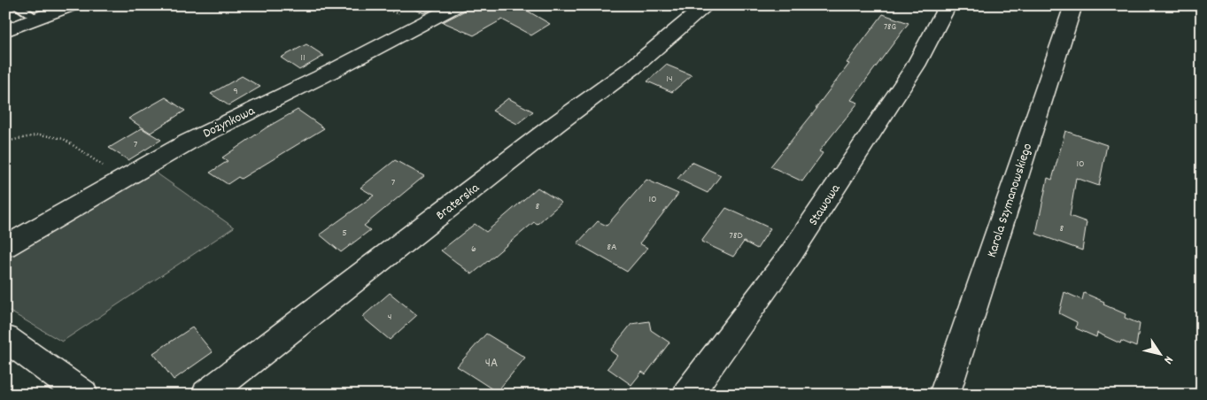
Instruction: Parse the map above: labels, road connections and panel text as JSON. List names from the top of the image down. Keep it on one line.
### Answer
{"streets":{"street":["Dożynkowa","Karola Szymanowskiego","Braterska","Stawowa"]},"house_numbers":["78G","11","14","9","7","10","7","10","8","8","5","78D","8A","6","4","4A"],"north":"bottom right"}
